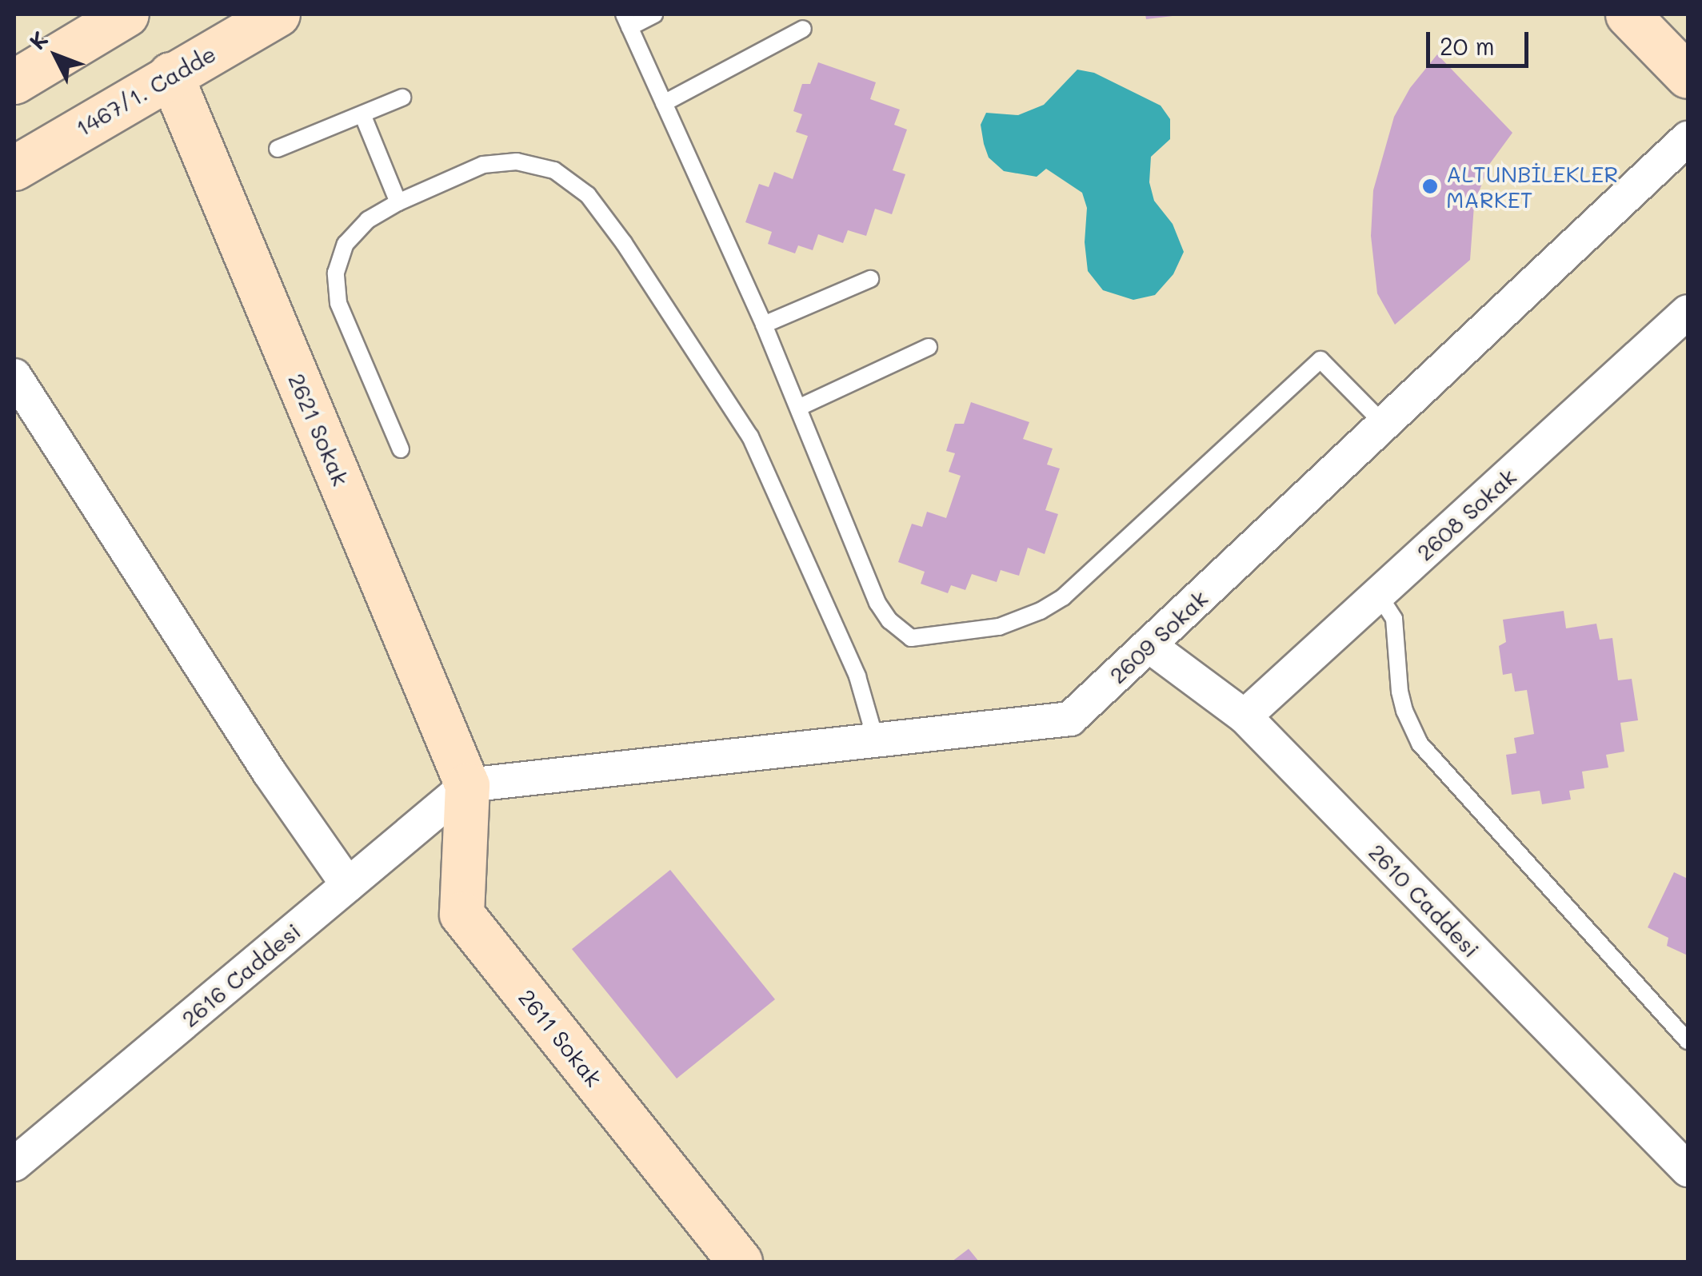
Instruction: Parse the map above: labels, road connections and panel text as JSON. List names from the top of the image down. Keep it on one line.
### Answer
{"streets":{"street":["1467/1. Cadde","2621 Sokak","2608 Sokak","2609 Sokak","2610 Caddesi","2616 Caddesi","2611 Sokak"]},"crossings":[["1467/1. Cadde","2621 Sokak"],["2621 Sokak","2609 Sokak"],["2621 Sokak","2616 Caddesi"],["2621 Sokak","2611 Sokak"],["2608 Sokak","2610 Caddesi"],["2609 Sokak","2610 Caddesi"],["2609 Sokak","2616 Caddesi"],["2609 Sokak","2611 Sokak"],["2616 Caddesi","2611 Sokak"]],"places":["ALTUNBİLEKLER MARKET"],"scale_bar":"20 m","north":"top left"}
